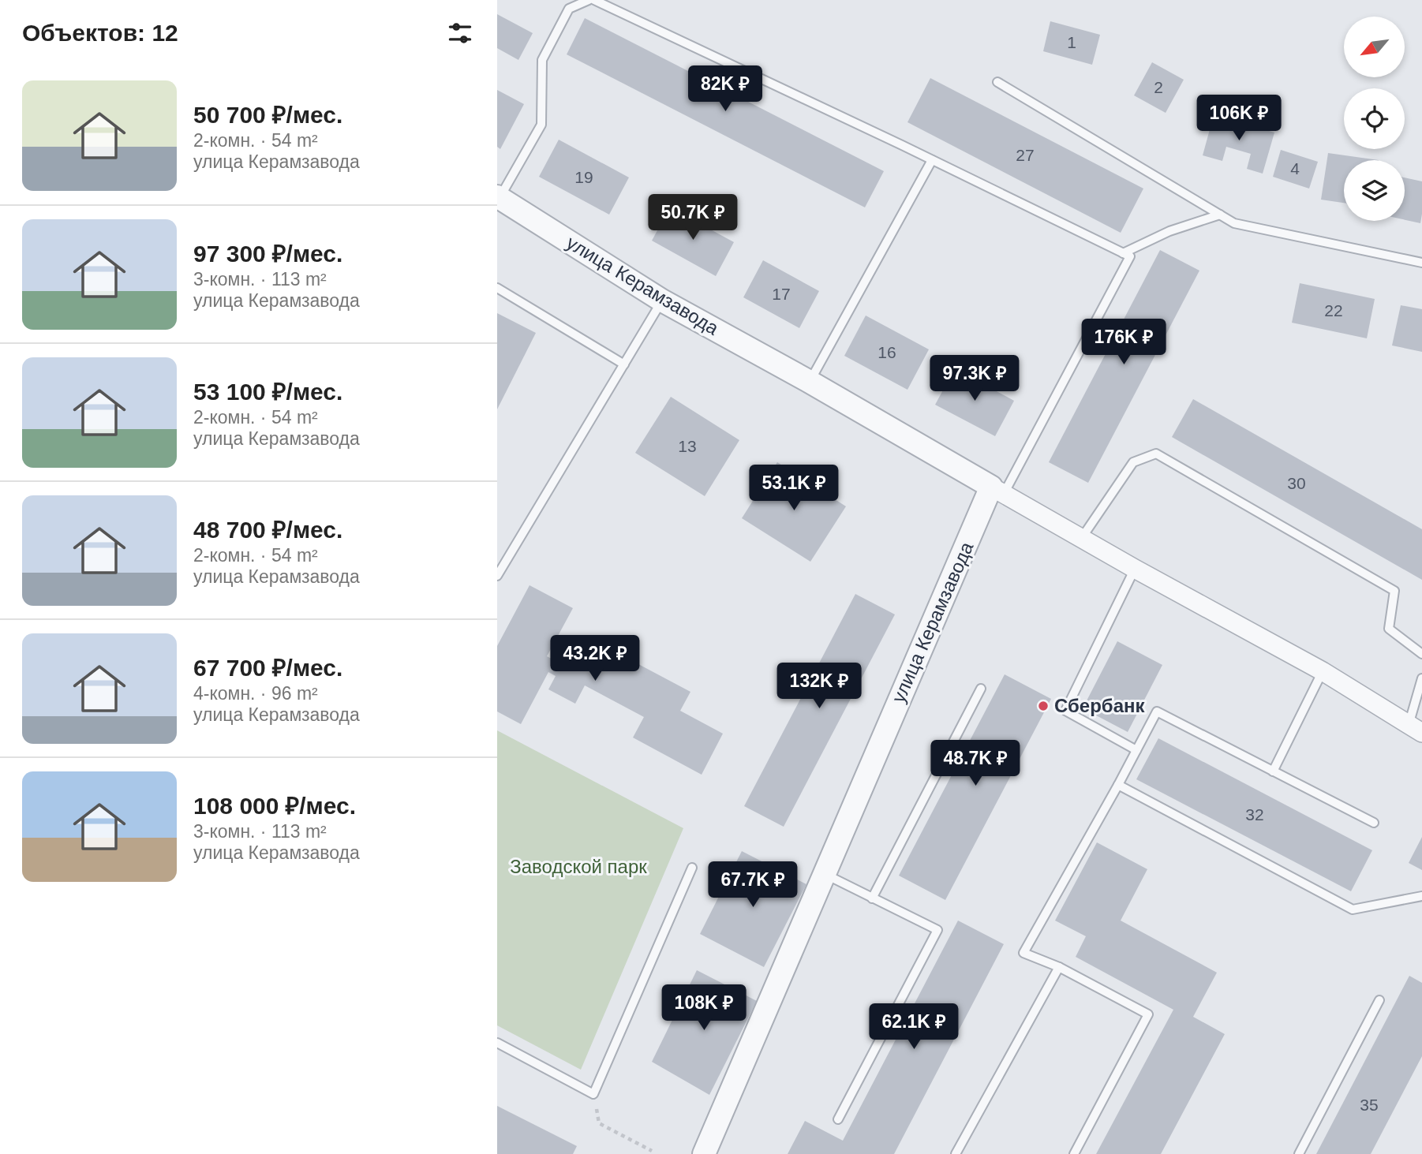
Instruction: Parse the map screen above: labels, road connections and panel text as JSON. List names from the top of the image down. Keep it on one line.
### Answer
{"streets":{"street":["улица Керамзавода"]},"parks":["Заводской парк"],"places":["Сбербанк"],"house_numbers":["1","2","27","4","19","17","22","16","13","30","32","35"],"north":"bottom left","page":{"heading":"Объектов: 12","price":["82K ₽","106K ₽","50.7K ₽","176K ₽","97.3K ₽","53.1K ₽","43.2K ₽","132K ₽","48.7K ₽","67.7K ₽","108K ₽","62.1K ₽"],"list":[{"name":"50 700 ₽/мес.","note":"2-комн. · 54 m² · улица Керамзавода"},{"name":"97 300 ₽/мес.","note":"3-комн. · 113 m² · улица Керамзавода"},{"name":"53 100 ₽/мес.","note":"2-комн. · 54 m² · улица Керамзавода"},{"name":"48 700 ₽/мес.","note":"2-комн. · 54 m² · улица Керамзавода"},{"name":"67 700 ₽/мес.","note":"4-комн. · 96 m² · улица Керамзавода"},{"name":"108 000 ₽/мес.","note":"3-комн. · 113 m² · улица Керамзавода"}]}}
